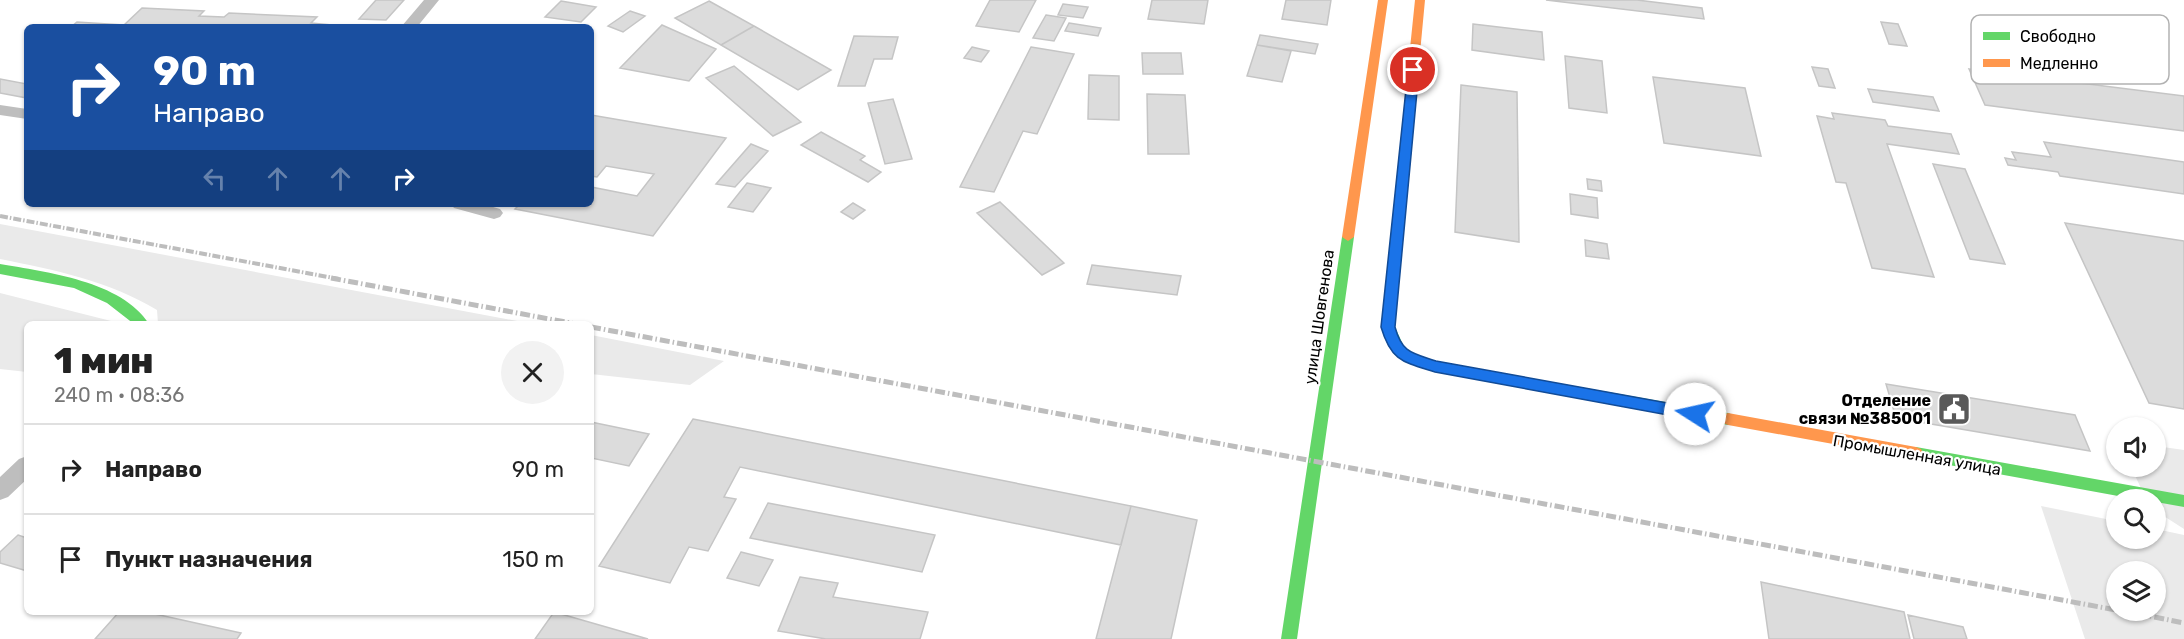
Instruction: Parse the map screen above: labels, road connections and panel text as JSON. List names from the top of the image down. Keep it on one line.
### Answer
{"streets":{"street":["улица Шовгенова","Промышленная улица"]},"places":{"public building":["Отделение связи №385001"]},"legend":["Свободно","Медленно"],"page":{"turn":["90 m","Направо"],"heading":["1 мин","240 m · 08:36"],"list":[{"name":"Направо","value":"90 m"},{"name":"Пункт назначения","value":"150 m"}]}}
